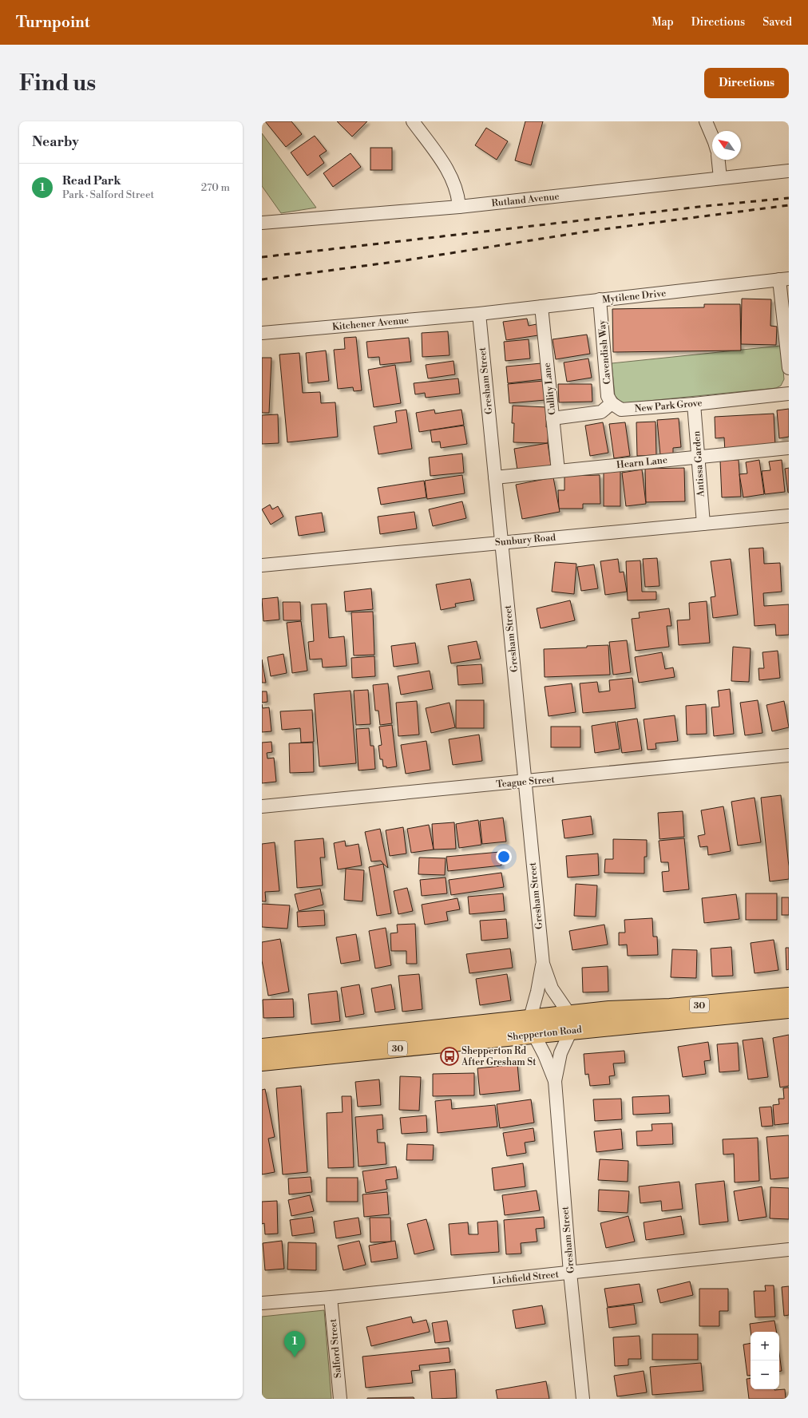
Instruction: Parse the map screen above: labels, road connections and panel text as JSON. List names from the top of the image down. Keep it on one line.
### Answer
{"streets":{"highway":["30","Shepperton Road"],"street":["Rutland Avenue","Mytilene Drive","Kitchener Avenue","Cavendish Way","Gresham Street","Cullity Lane","New Park Grove","Hearn Lane","Antissa Garden","Sunbury Road","Teague Street","Lichfield Street","Salford Street"]},"crossings":[["Mytilene Drive","Kitchener Avenue"],["Mytilene Drive","Cavendish Way"],["Mytilene Drive","Gresham Street"],["Mytilene Drive","Cullity Lane"],["Kitchener Avenue","Gresham Street"],["Cavendish Way","New Park Grove"],["Gresham Street","Hearn Lane"],["Gresham Street","Sunbury Road"],["Gresham Street","Teague Street"],["Gresham Street","Shepperton Road"],["Gresham Street","Lichfield Street"],["Cullity Lane","Hearn Lane"],["New Park Grove","Antissa Garden"],["Hearn Lane","Antissa Garden"],["Antissa Garden","Sunbury Road"],["Lichfield Street","Salford Street"]],"places":{"bus stop":["Shepperton Rd After Gresham St"]},"north":"top left","page":{"header":"Turnpoint","nav":["Map","Directions","Saved"],"buttons":"Directions","title":"Find us","heading":"Nearby","list":[{"mark":"1","name":"Read Park","note":"Park · Salford Street","value":"270 m"}],"pins":"1","map_buttons":["+","−"]}}
